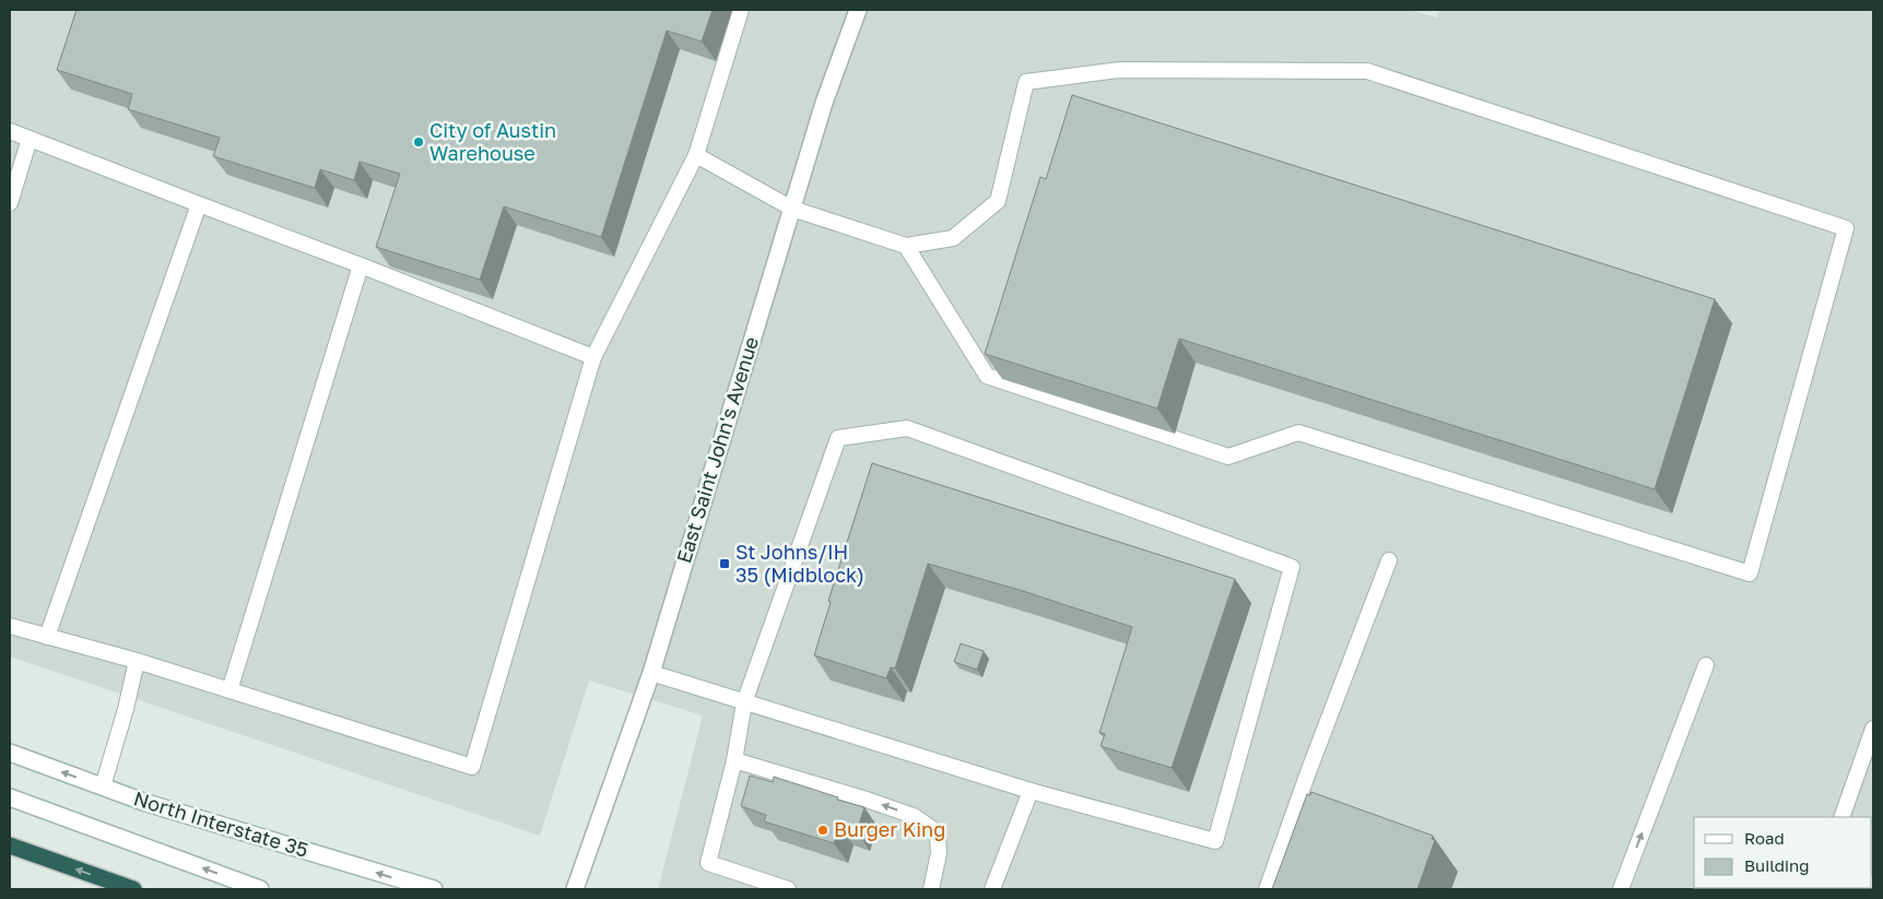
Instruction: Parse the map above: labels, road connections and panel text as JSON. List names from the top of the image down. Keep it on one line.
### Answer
{"streets":{"street":["East Saint John's Avenue","North Interstate 35"]},"places":{"other":["City of Austin Warehouse","Burger King"],"transit":["St Johns/IH 35 (Midblock)"]},"legend":["Road","Building"]}
